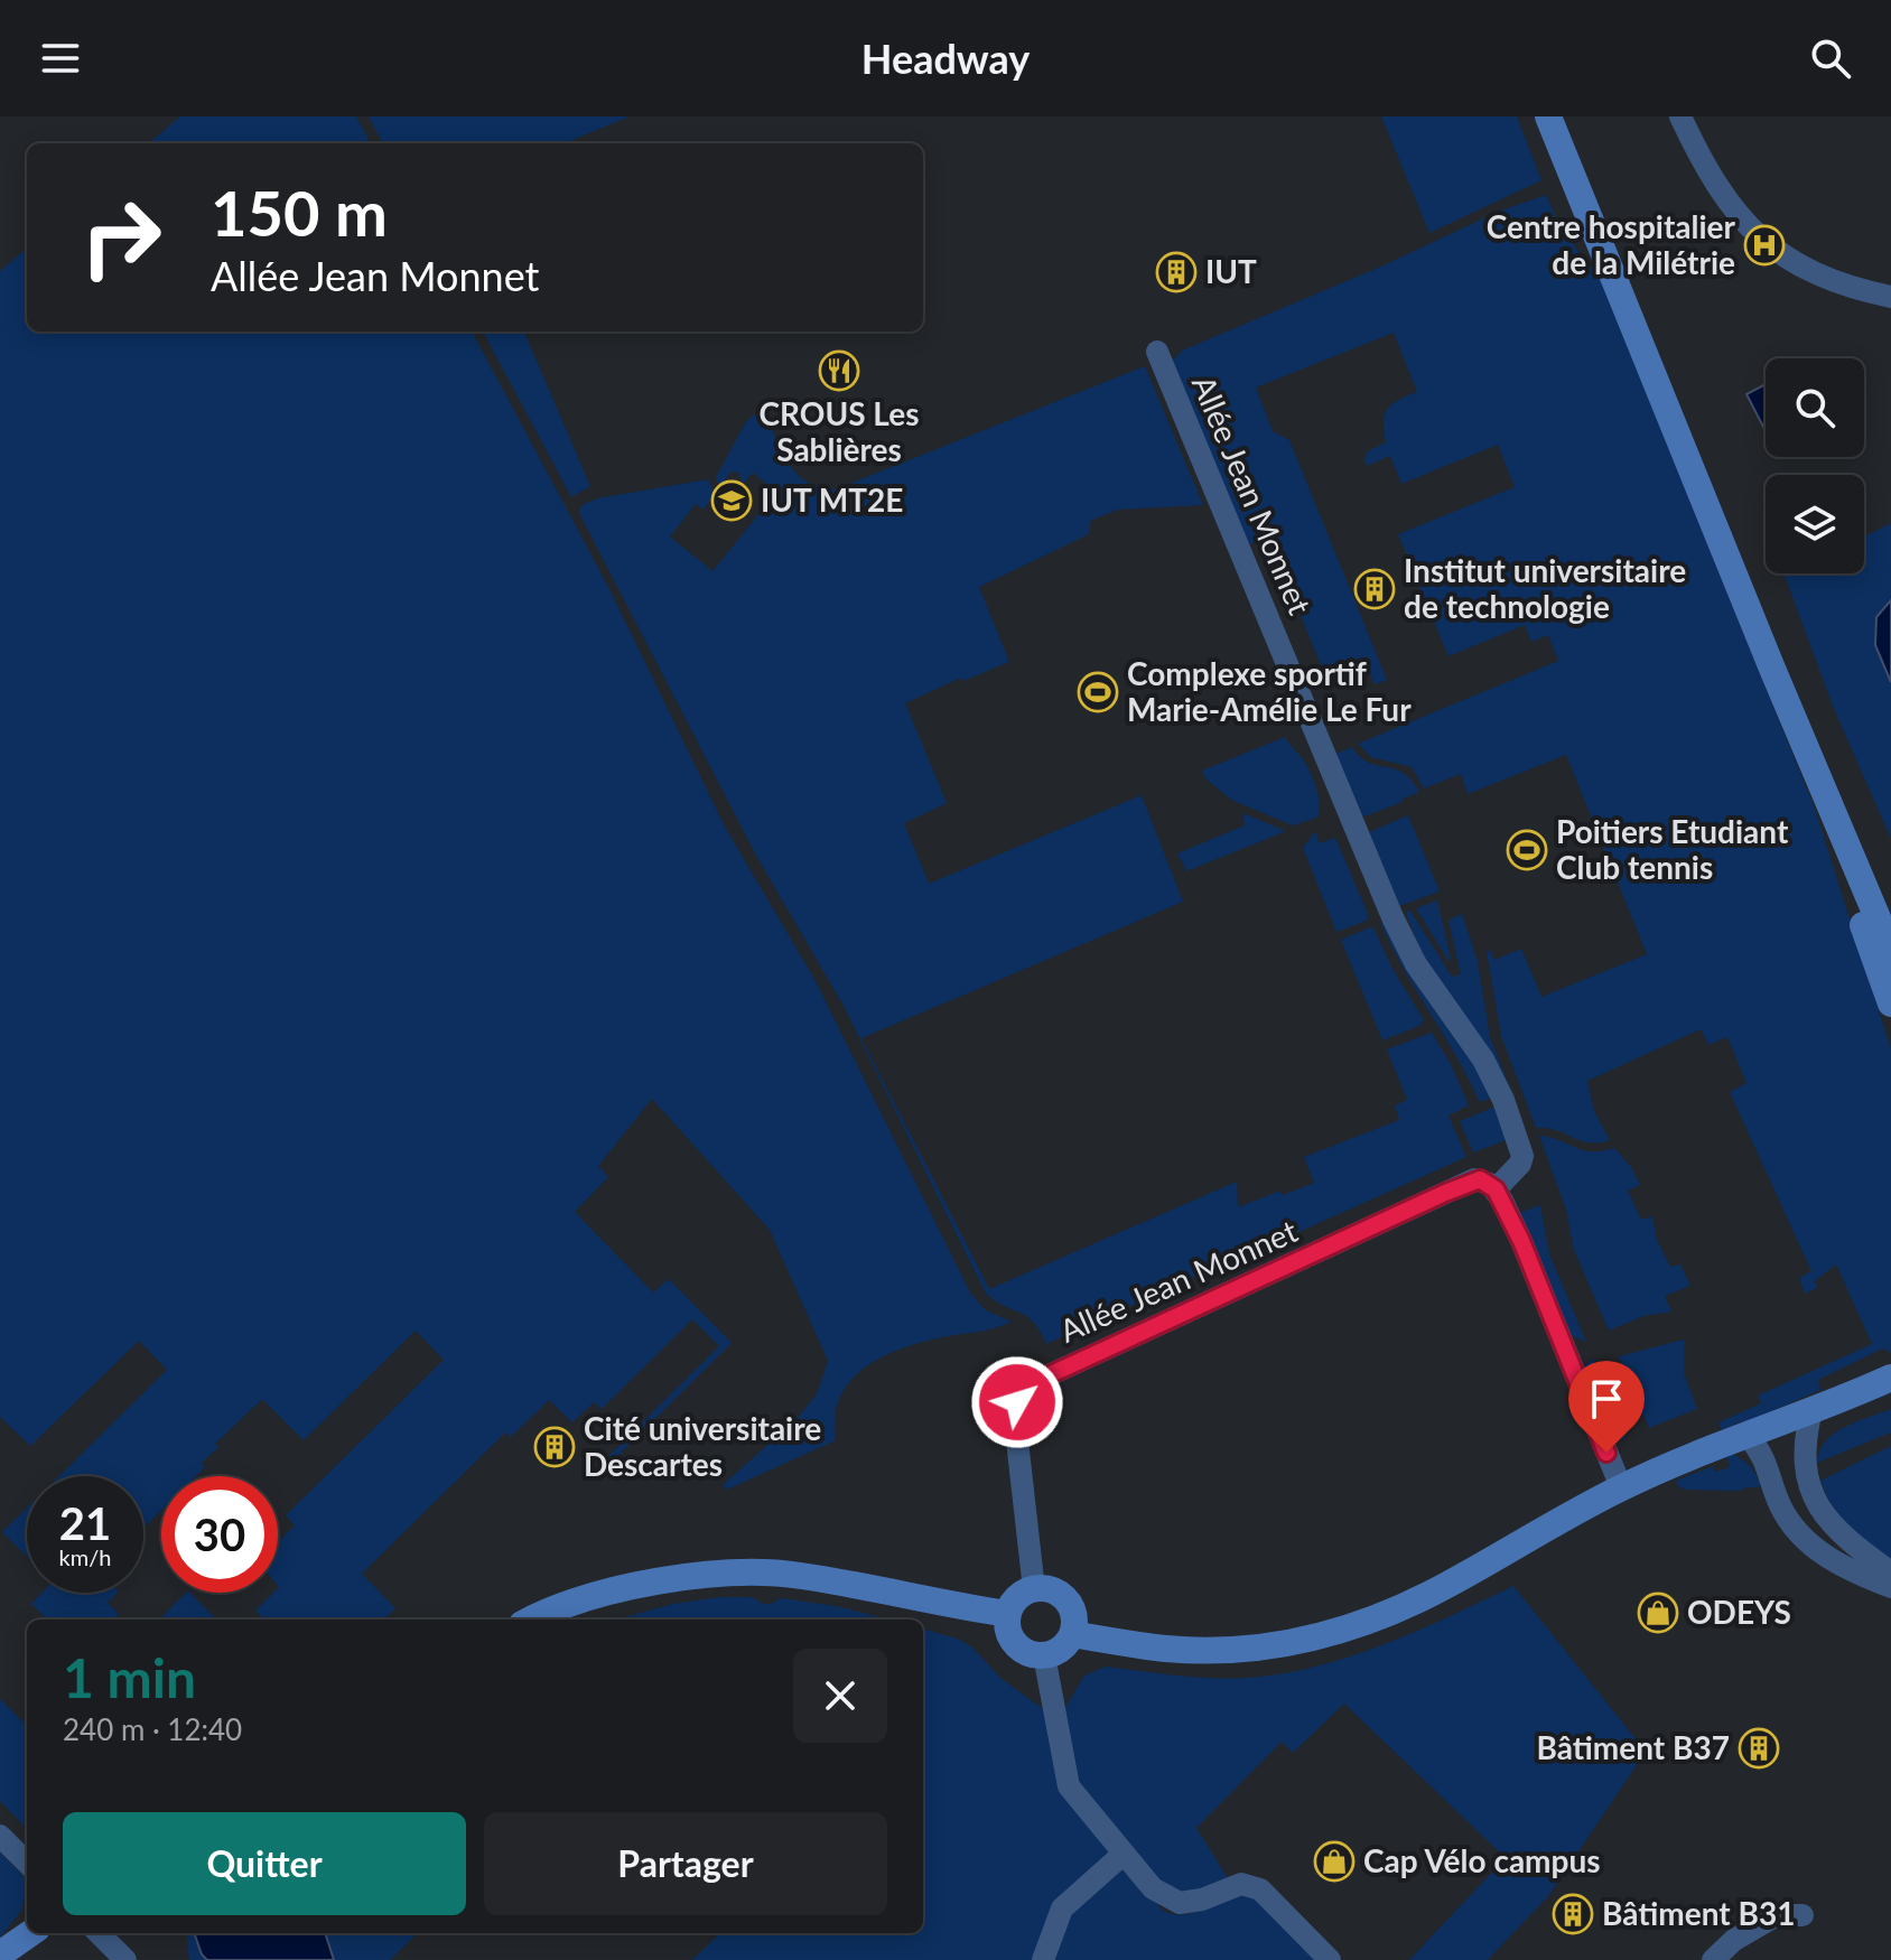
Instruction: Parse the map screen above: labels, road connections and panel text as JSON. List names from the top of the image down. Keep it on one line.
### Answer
{"streets":{"street":["Allée Jean Monnet"]},"places":{"hospital":["Centre hospitalier de la Milétrie"],"building":["IUT","Institut universitaire de technologie","Cité universitaire Descartes","Bâtiment B37","Bâtiment B31"],"restaurant":["CROUS Les Sablières"],"school or university":["IUT MT2E"],"sports":["Complexe sportif Marie-Amélie Le Fur","Poitiers Etudiant Club tennis"],"shop":["ODEYS","Cap Vélo campus"]},"page":{"header":"Headway","turn":["150 m","Allée Jean Monnet"],"speed":"21 km/h","limit":"30","heading":["1 min","240 m · 12:40"],"buttons":["Quitter","Partager"]}}
